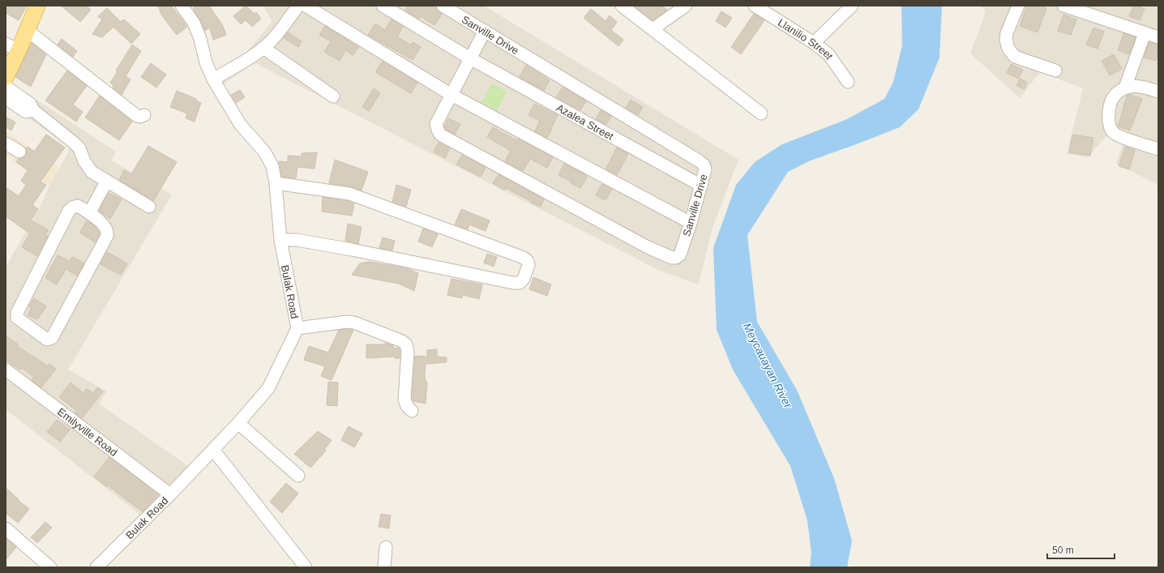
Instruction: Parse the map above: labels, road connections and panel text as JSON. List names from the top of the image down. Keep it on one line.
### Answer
{"streets":{"street":["Sanville Drive","Llanilio Street","Azalea Street","Bulak Road","Emilyville Road"]},"crossings":[["Sanville Drive","Azalea Street"],["Bulak Road","Emilyville Road"]],"water":["Meycauayan River"],"scale_bar":"50 m"}
